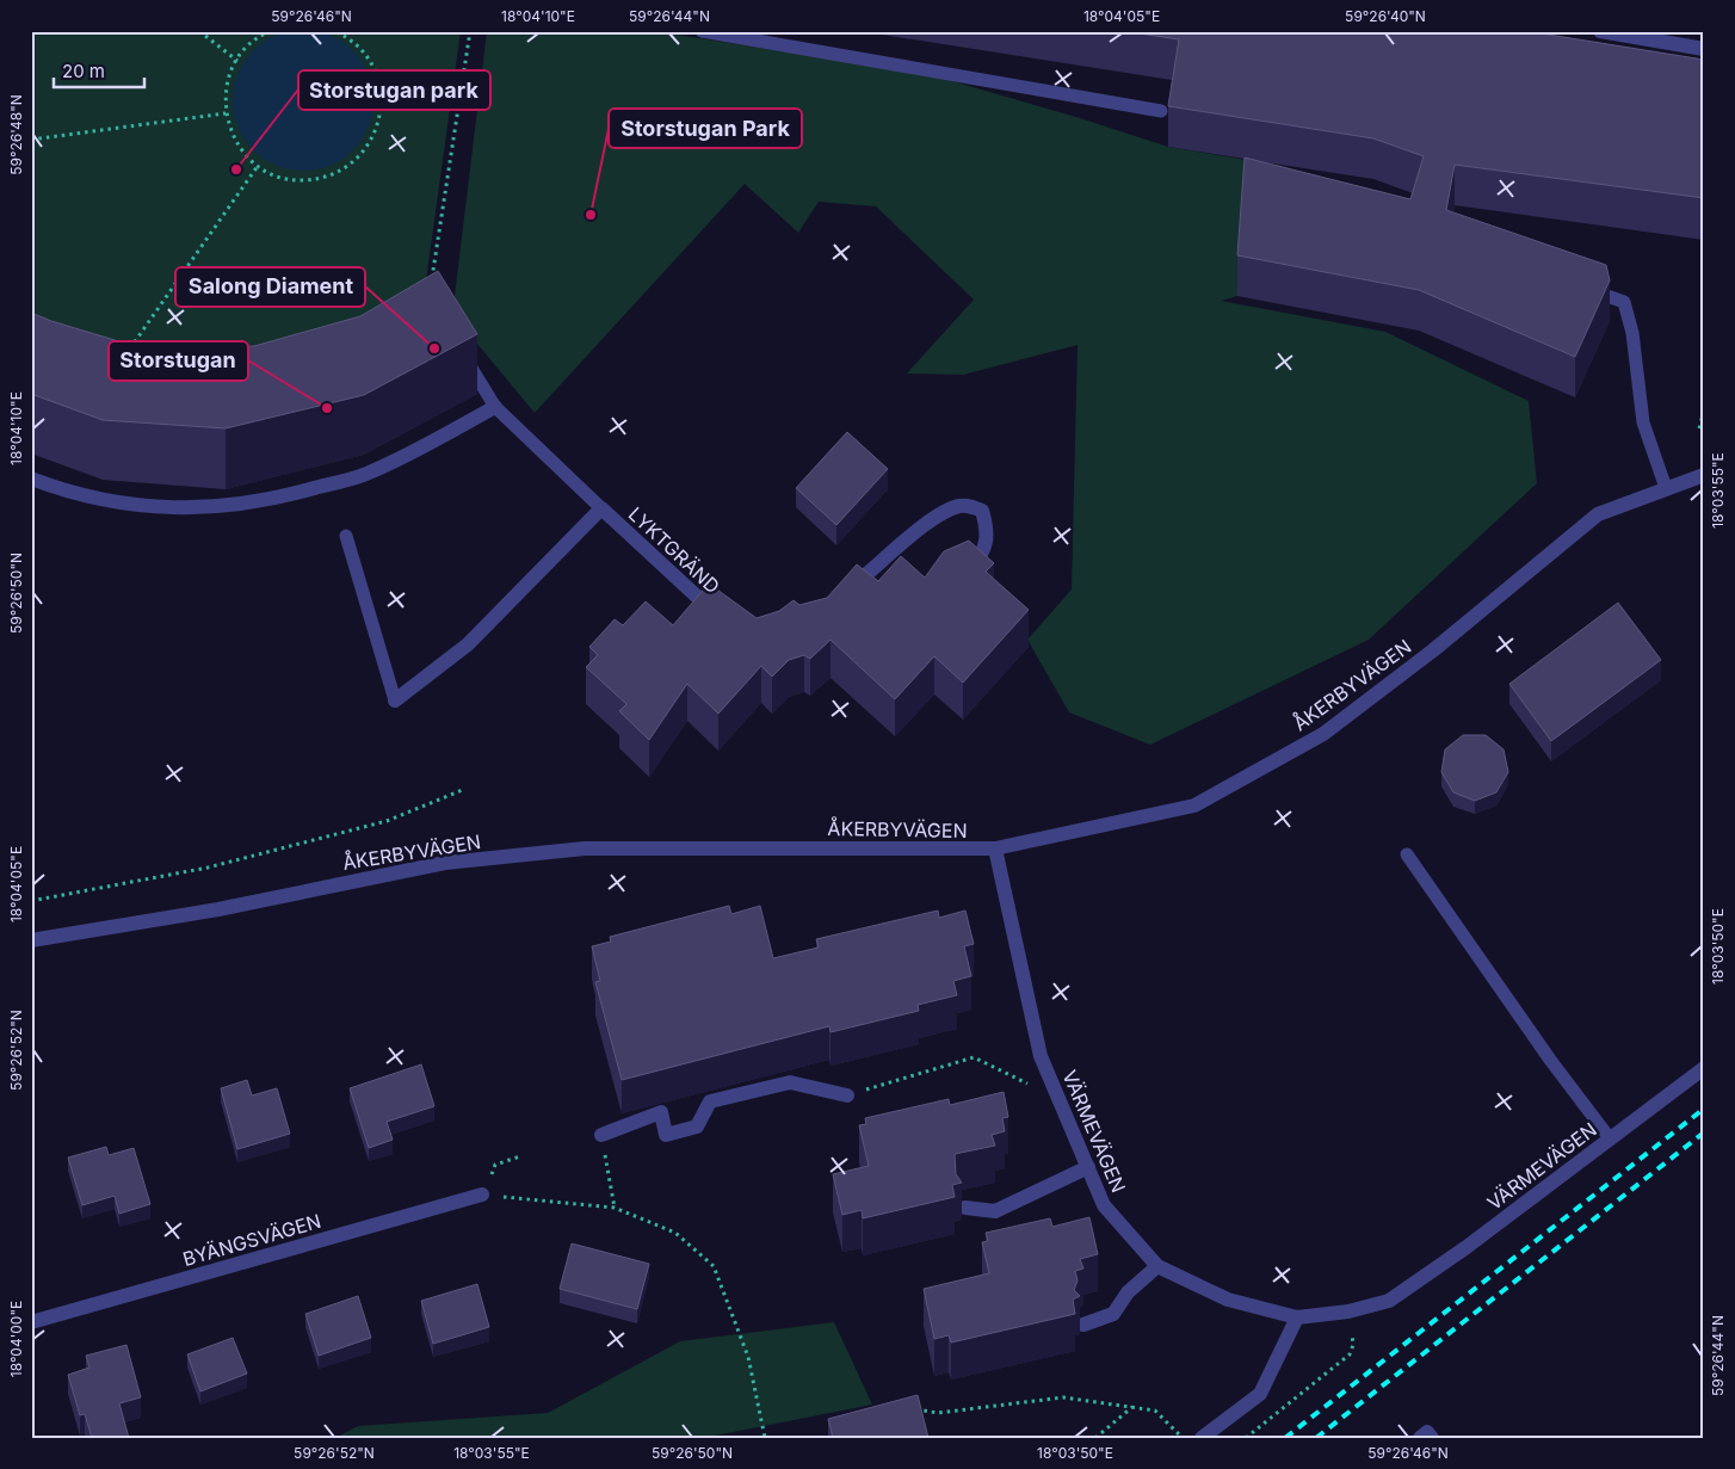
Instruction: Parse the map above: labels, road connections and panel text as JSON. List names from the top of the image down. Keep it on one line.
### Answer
{"streets":{"street":["LYKTGRÄND","ÅKERBYVÄGEN","VÄRMEVÄGEN","BYÄNGSVÄGEN"]},"crossings":[["ÅKERBYVÄGEN","VÄRMEVÄGEN"]],"places":["Storstugan park","Storstugan Park","Salong Diament","Storstugan"],"scale_bar":"20 m","coordinates":["59°26'46\"N","18°04'10\"E","59°26'44\"N","18°04'05\"E","59°26'40\"N","59°26'48\"N","18°03'55\"E","59°26'50\"N","18°03'50\"E","59°26'52\"N","18°04'00\"E"]}
